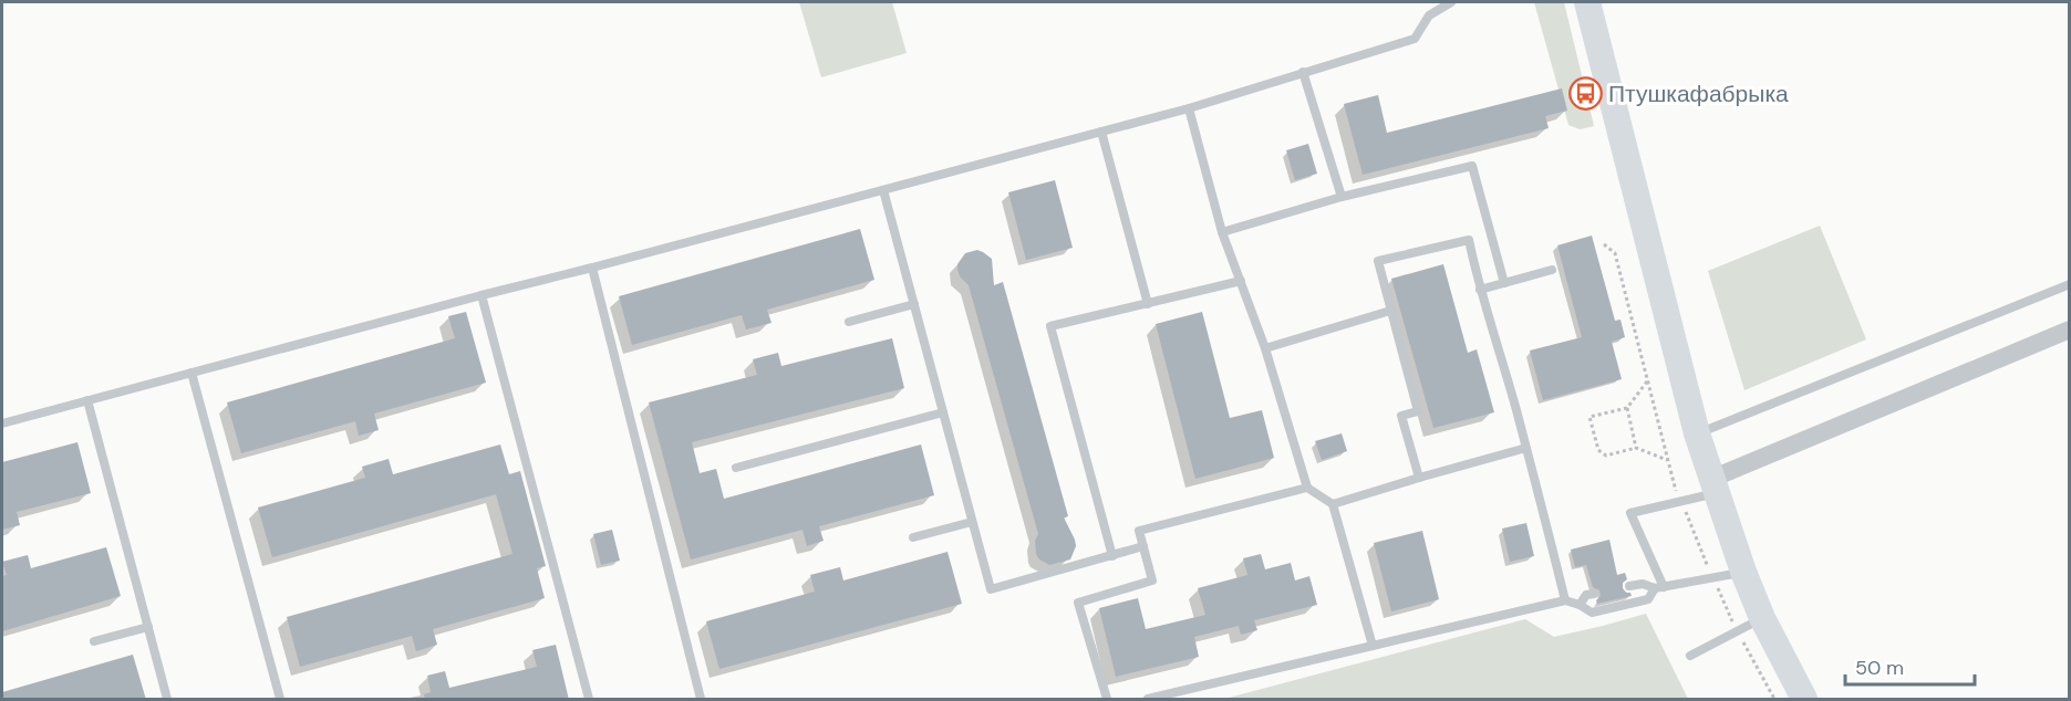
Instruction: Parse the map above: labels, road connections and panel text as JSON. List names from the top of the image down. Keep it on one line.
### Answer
{"places":{"bus stop":["Птушкафабрыка"]},"scale_bar":"50 m"}
